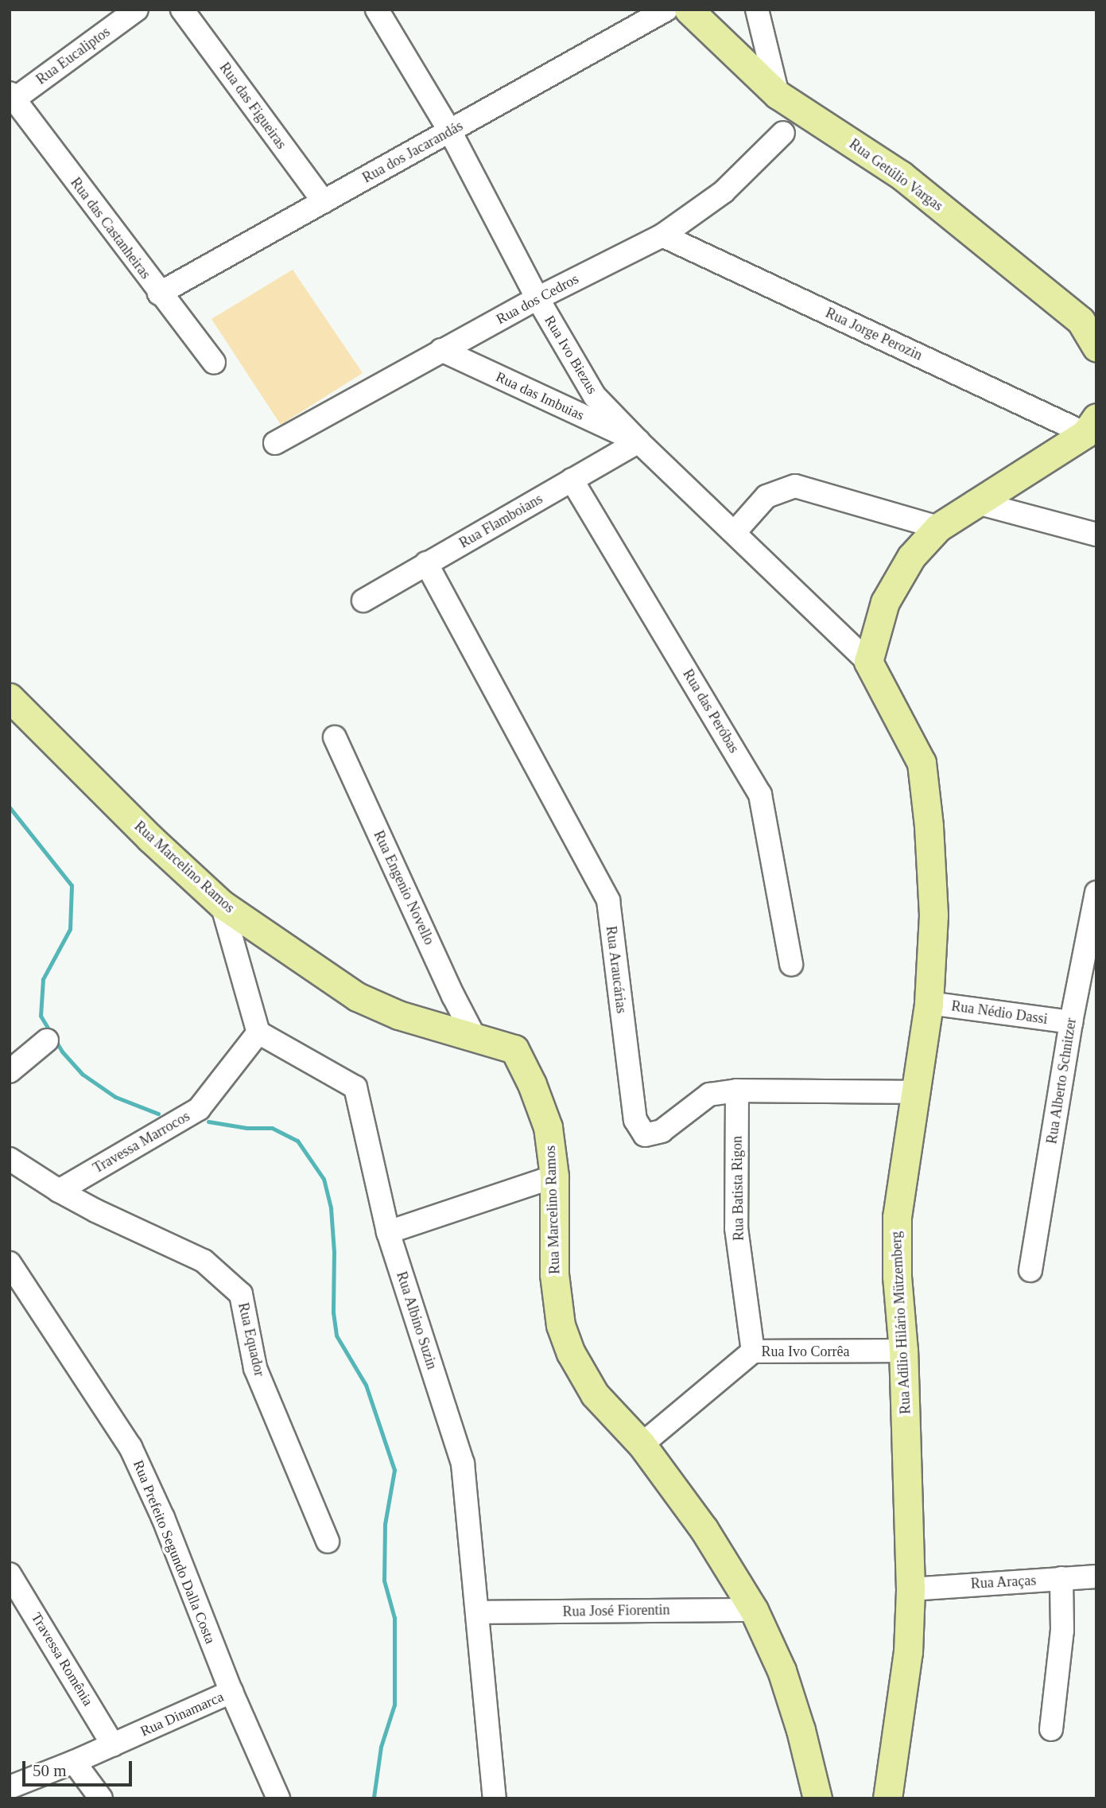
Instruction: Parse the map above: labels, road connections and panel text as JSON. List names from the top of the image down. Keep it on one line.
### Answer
{"streets":{"main road":["Rua Getúlio Vargas","Rua Marcelino Ramos","Rua Adílio Hilário Mützemberg"],"street":["Rua Eucaliptos","Rua das Figueiras","Rua dos Jacarandás","Rua das Castanheiras","Rua dos Cedros","Rua Jorge Perozin","Rua Ivo Biezus","Rua das Imbuias","Rua Flamboians","Rua das Peróbas","Rua Engenio Novello","Rua Araucárias","Rua Nédio Dassi","Rua Alberto Schnitzer","Travessa Marrocos","Rua Batista Rigon","Rua Albino Suzin","Rua Equador","Rua Ivo Corrêa","Rua Prefeito Segundo Dalla Costa","Rua Araças","Rua José Fiorentin","Travessa Romênia","Rua Dinamarca"]},"crossings":[["Rua Eucaliptos","Rua das Castanheiras"],["Rua das Figueiras","Rua dos Jacarandás"],["Rua dos Jacarandás","Rua das Castanheiras"],["Rua dos Jacarandás","Rua Ivo Biezus"],["Rua dos Cedros","Rua Jorge Perozin"],["Rua dos Cedros","Rua Ivo Biezus"],["Rua dos Cedros","Rua das Imbuias"],["Rua Ivo Biezus","Rua das Imbuias"],["Rua Ivo Biezus","Rua Flamboians"],["Rua Ivo Biezus","Rua Adílio Hilário Mützemberg"],["Rua das Imbuias","Rua Flamboians"],["Rua Flamboians","Rua das Peróbas"],["Rua Flamboians","Rua Araucárias"],["Rua Marcelino Ramos","Rua Engenio Novello"],["Rua Marcelino Ramos","Rua Ivo Corrêa"],["Rua Marcelino Ramos","Rua José Fiorentin"],["Rua Araucárias","Rua Batista Rigon"],["Rua Araucárias","Rua Adílio Hilário Mützemberg"],["Rua Nédio Dassi","Rua Alberto Schnitzer"],["Rua Nédio Dassi","Rua Adílio Hilário Mützemberg"],["Travessa Marrocos","Rua Albino Suzin"],["Travessa Marrocos","Rua Equador"],["Rua Batista Rigon","Rua Ivo Corrêa"],["Rua Albino Suzin","Rua José Fiorentin"],["Rua Adílio Hilário Mützemberg","Rua Ivo Corrêa"],["Rua Adílio Hilário Mützemberg","Rua Araças"],["Rua Prefeito Segundo Dalla Costa","Rua Dinamarca"],["Travessa Romênia","Rua Dinamarca"]],"scale_bar":"50 m"}
